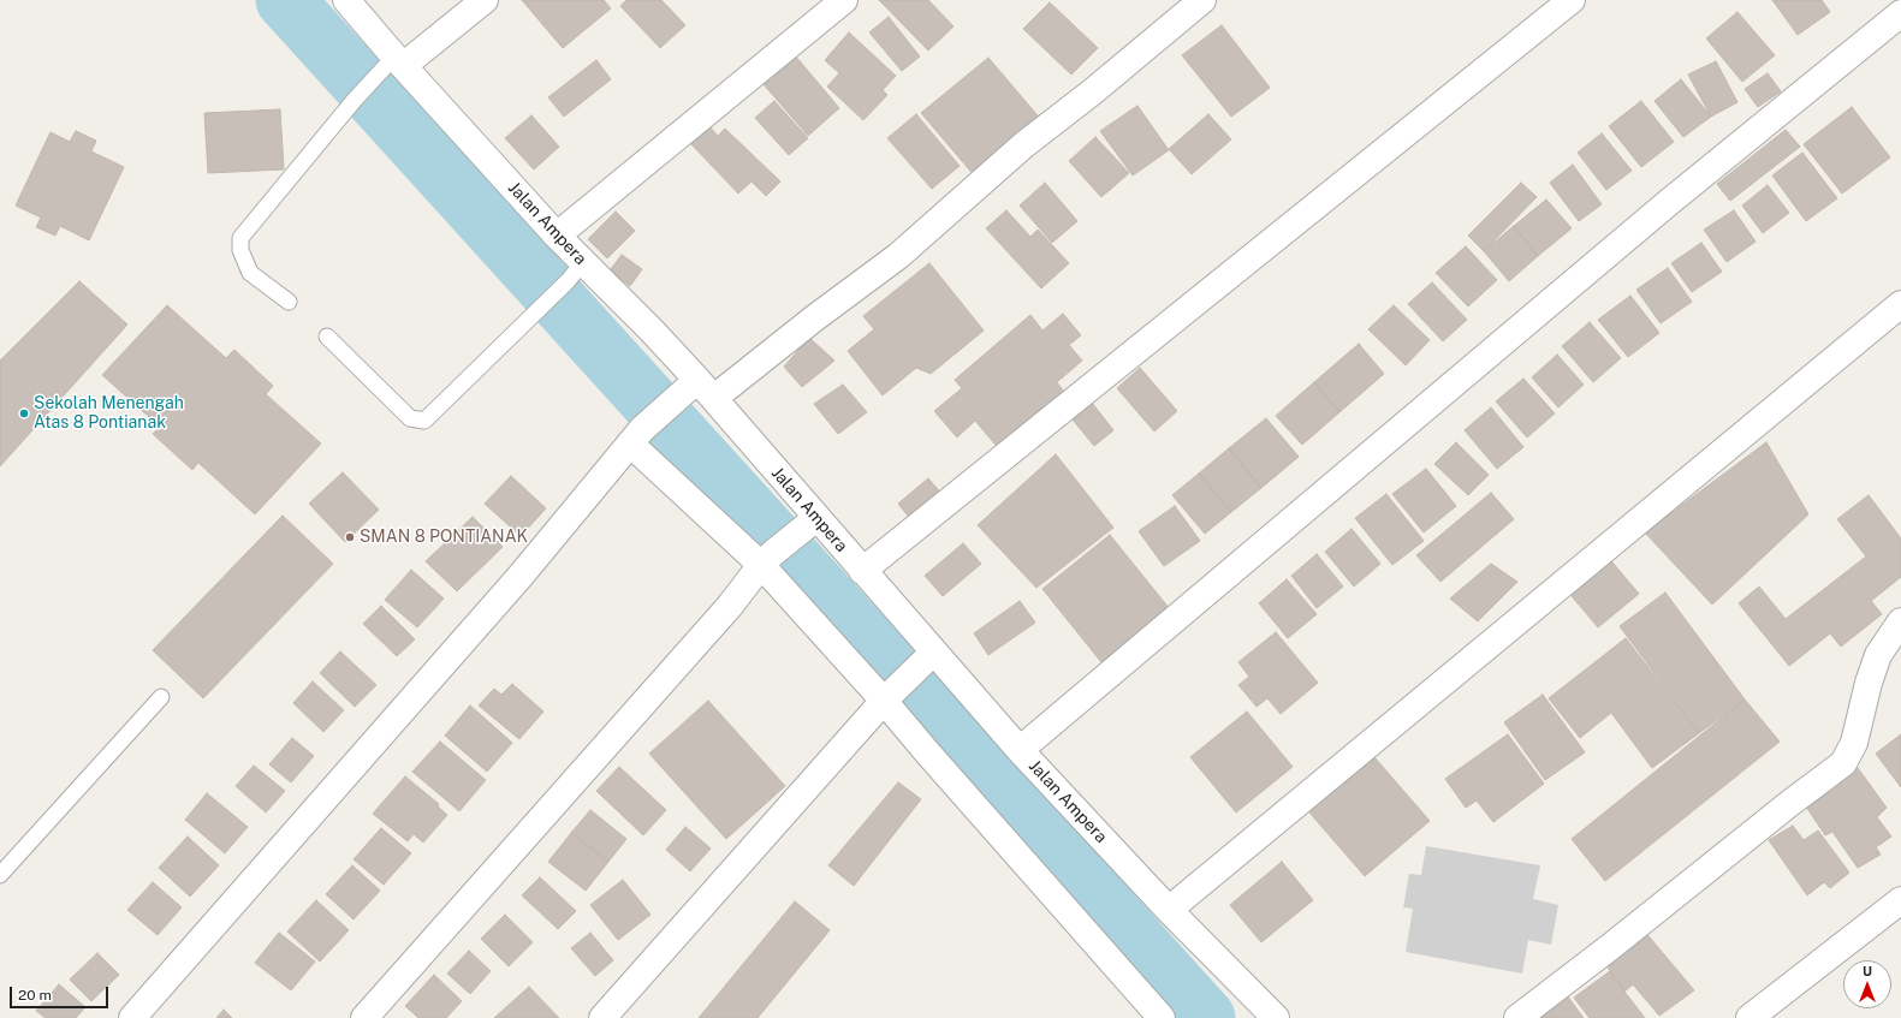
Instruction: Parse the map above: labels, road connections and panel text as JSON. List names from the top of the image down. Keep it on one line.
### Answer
{"streets":{"street":["Jalan Ampera"]},"places":["Sekolah Menengah Atas 8 Pontianak","SMAN 8 PONTIANAK"],"scale_bar":"20 m","north":"top"}
